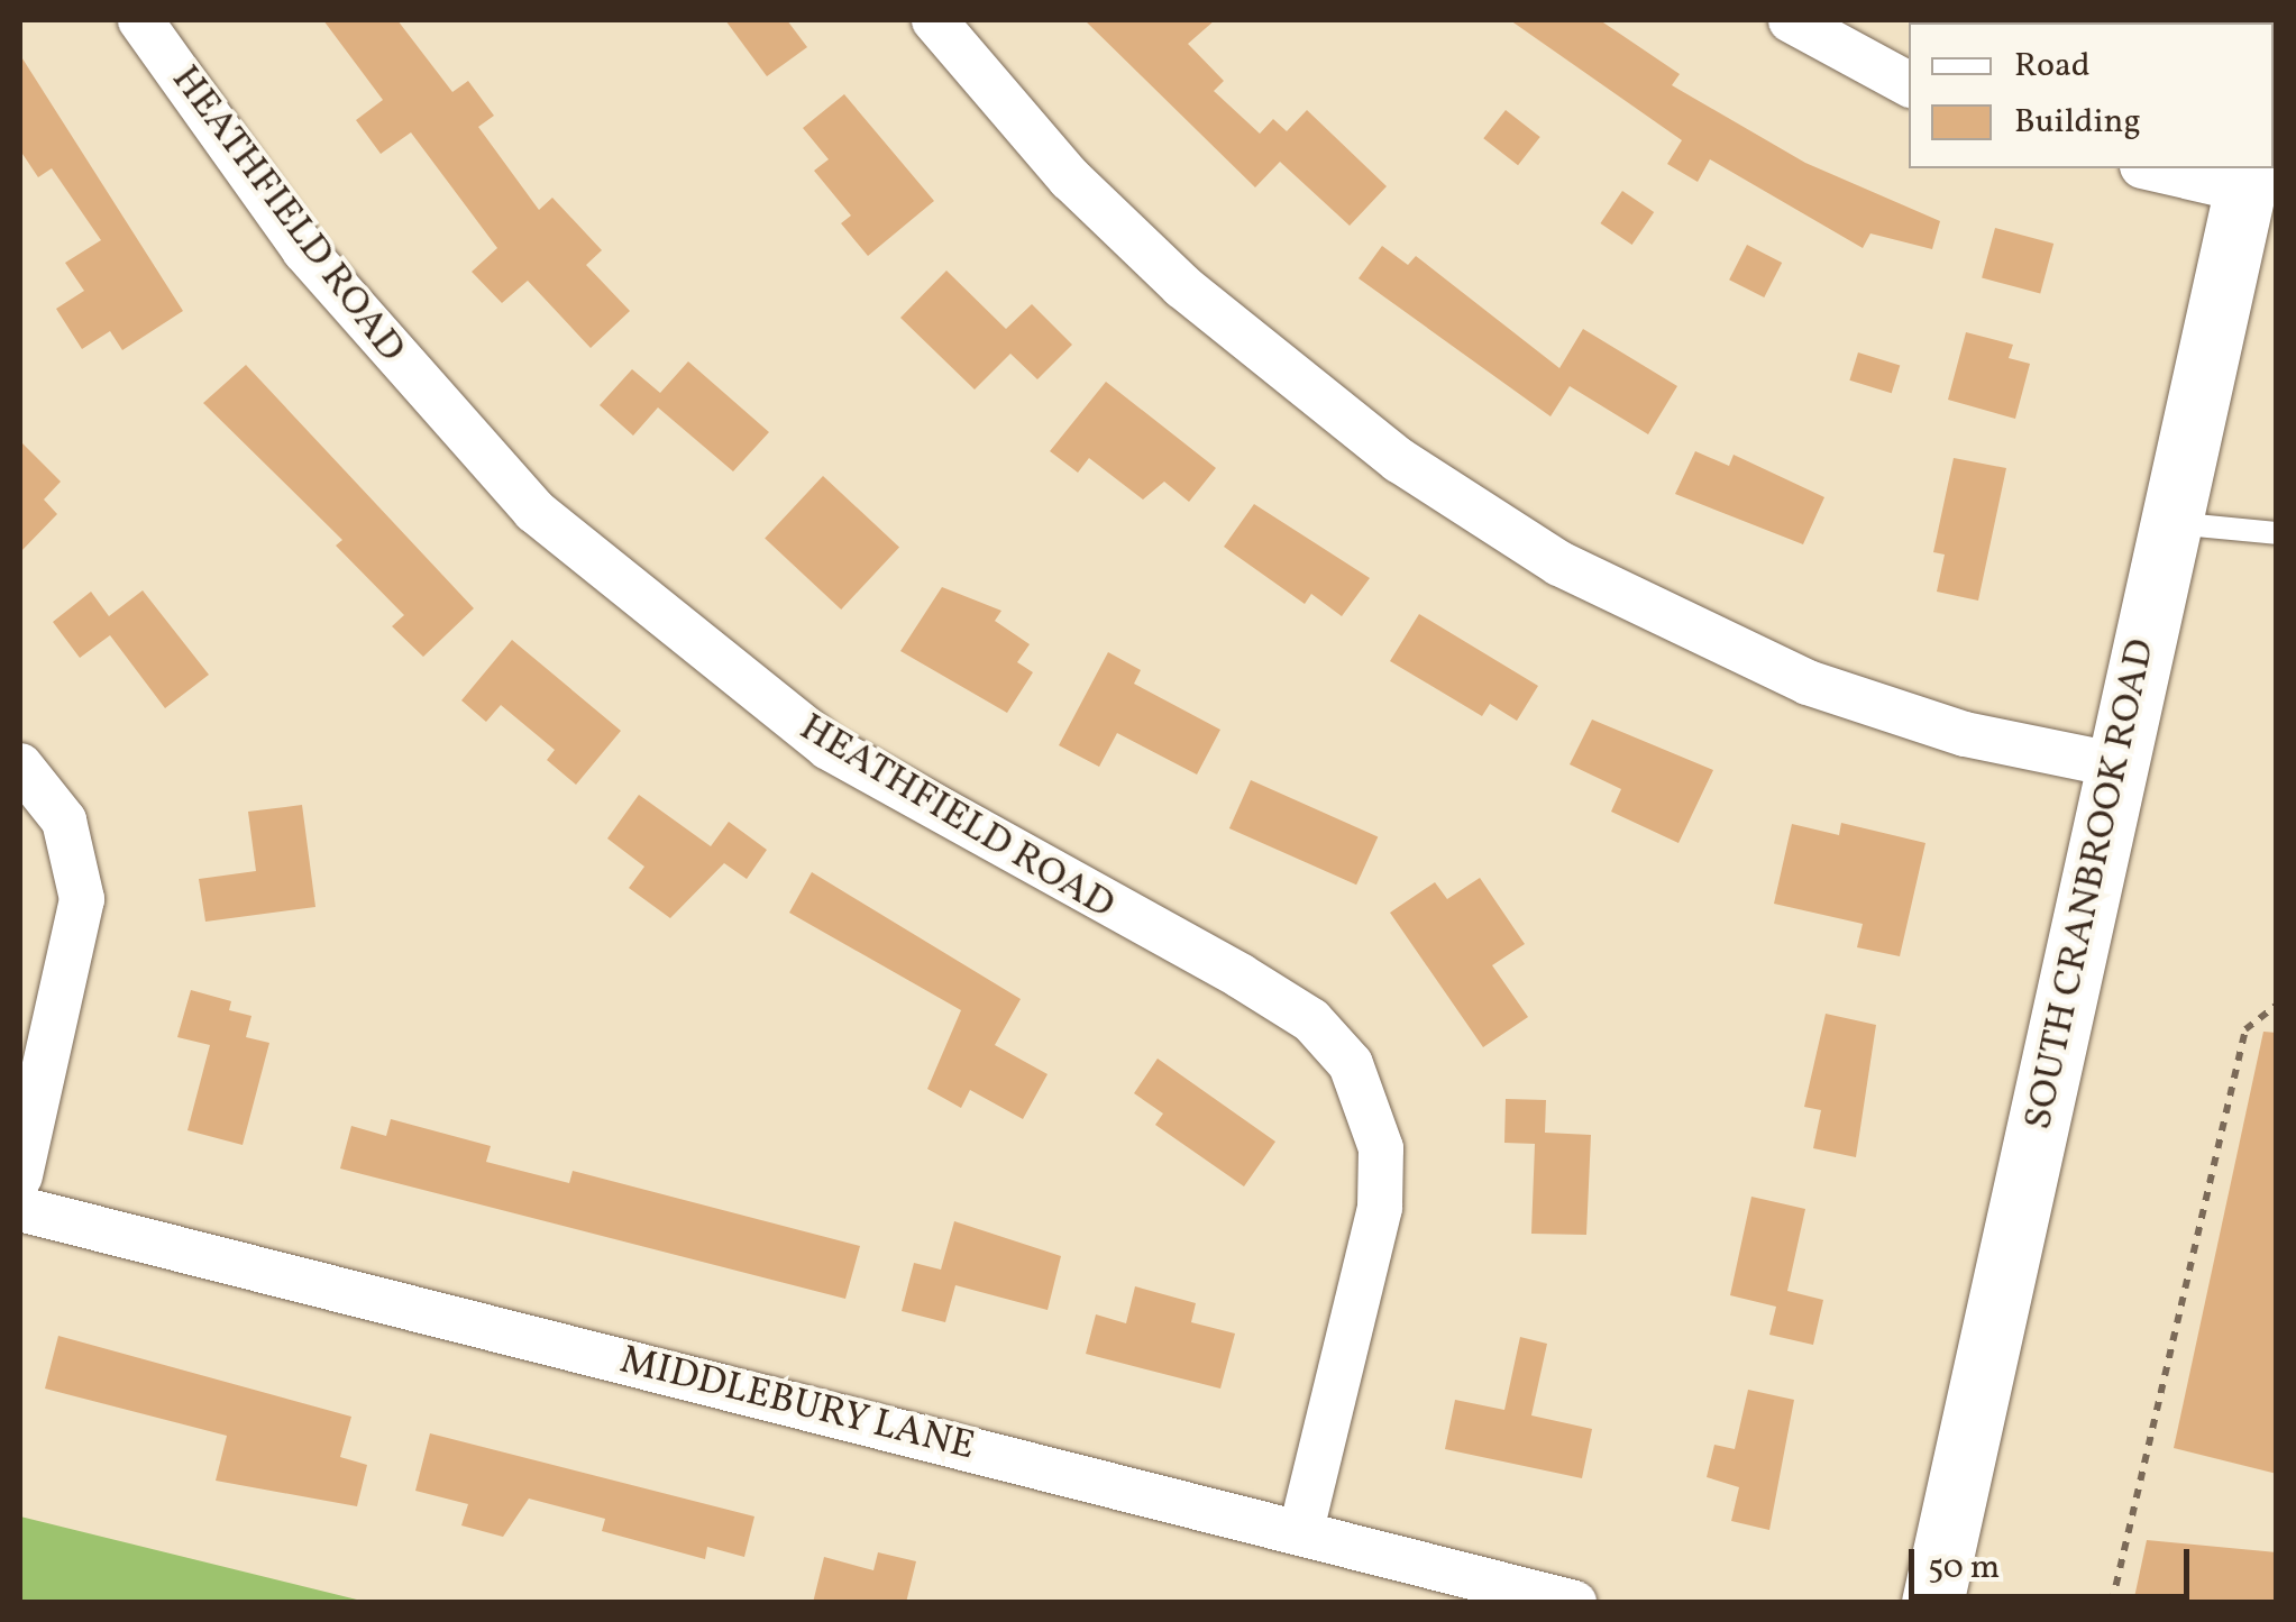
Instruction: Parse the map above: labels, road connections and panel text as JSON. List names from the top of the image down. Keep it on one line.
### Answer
{"streets":{"street":["HEATHFIELD ROAD","SOUTH CRANBROOK ROAD","MIDDLEBURY LANE"]},"crossings":[["HEATHFIELD ROAD","MIDDLEBURY LANE"]],"legend":["Road","Building"],"scale_bar":"50 m"}
